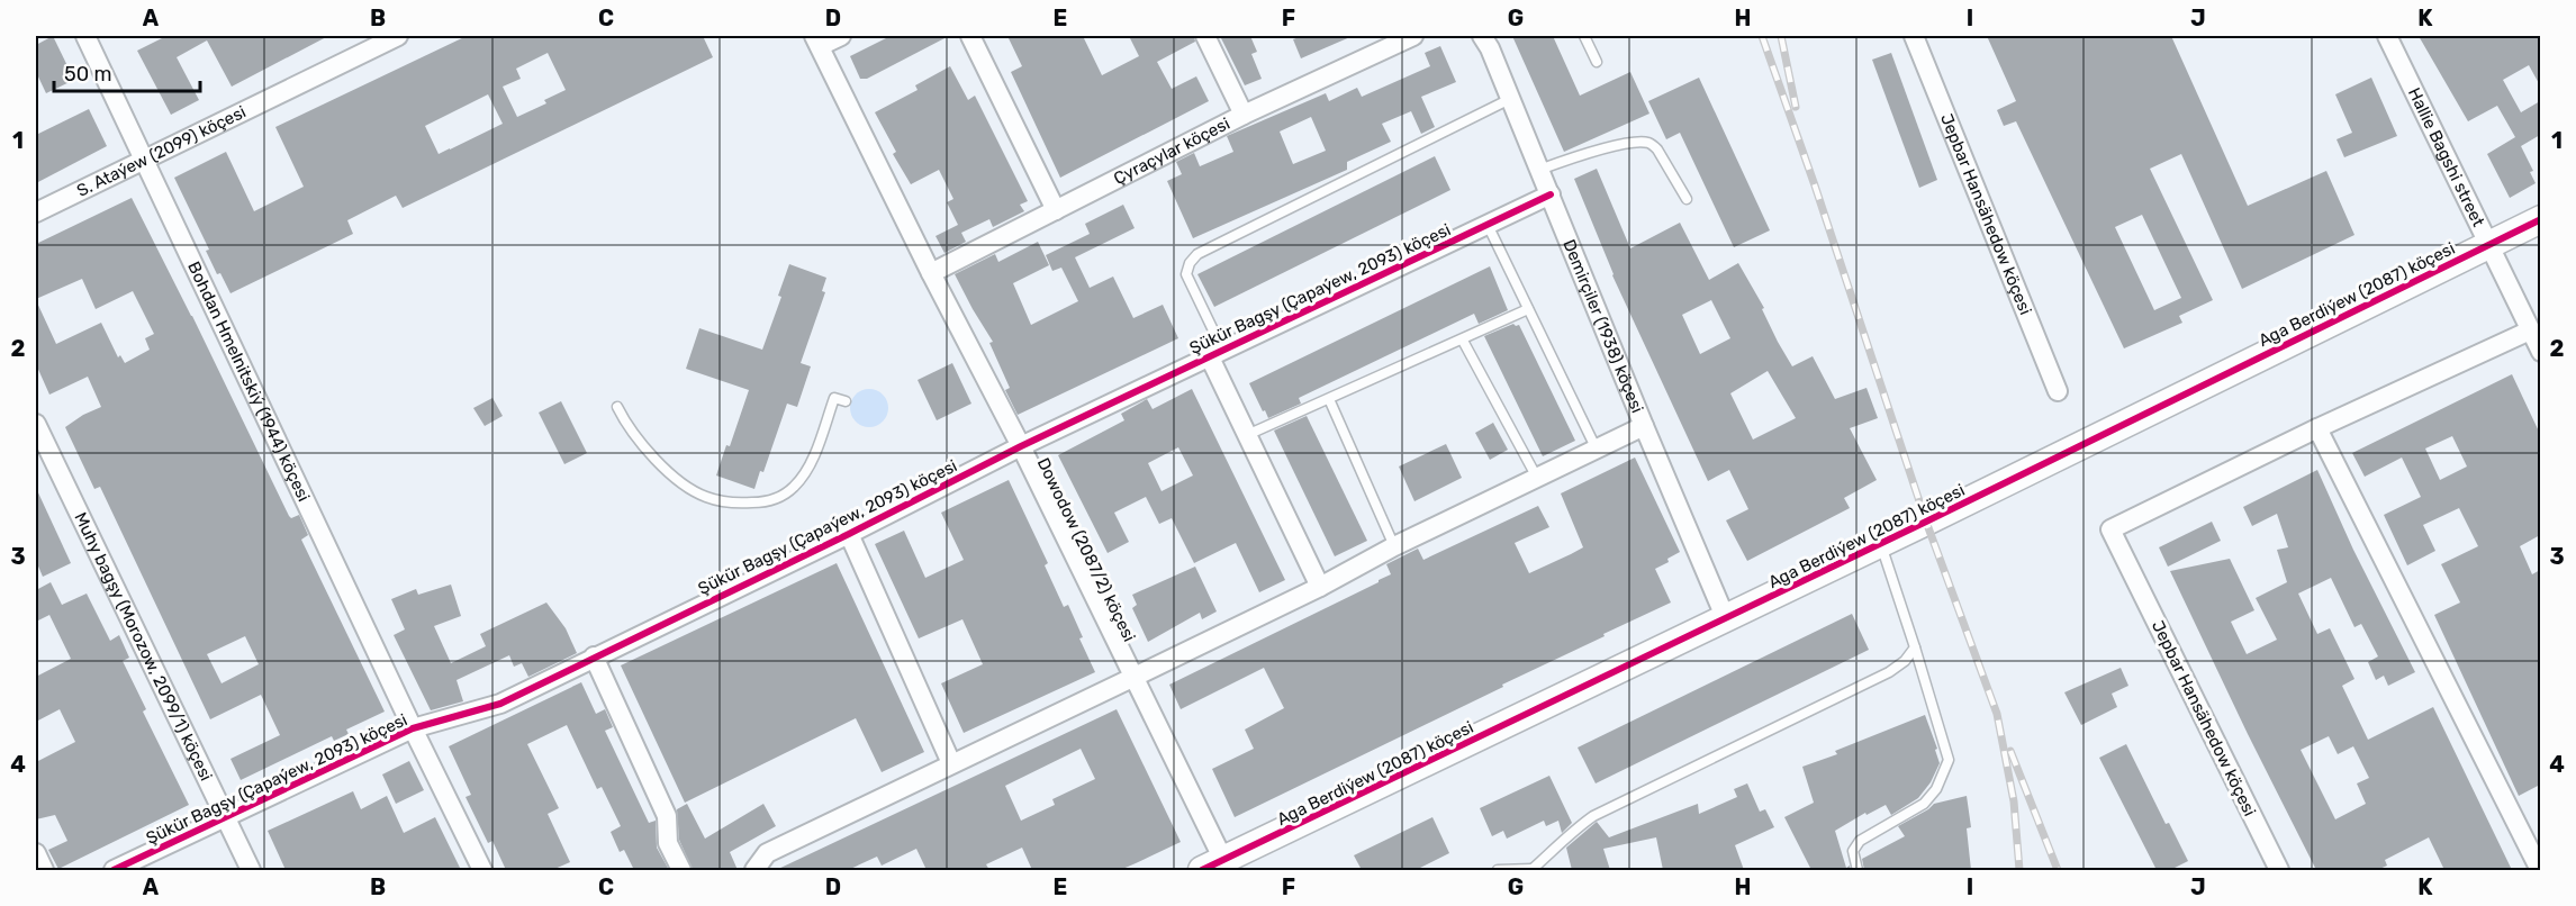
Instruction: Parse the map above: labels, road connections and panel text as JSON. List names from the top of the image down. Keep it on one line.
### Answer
{"streets":{"street":["S. Ataýew (2099) köçesi","Çyraçylar köçesi","Hallie Bagshi street","Jepbar Hansähedow köçesi","Şükür Bagşy (Çapaýew, 2093) köçesi","Aga Berdiýew (2087) köçesi","Demirçiler (1938) köçesi","Bohdan Hmelnitskiý (1944) köçesi","Dowodow (2087/2) köçesi","Muhy bagşy (Morozow, 2099/1) köçesi"]},"crossings":[["S. Ataýew (2099) köçesi","Bohdan Hmelnitskiý (1944) köçesi"],["Çyraçylar köçesi","Dowodow (2087/2) köçesi"],["Hallie Bagshi street","Aga Berdiýew (2087) köçesi"],["Şükür Bagşy (Çapaýew, 2093) köçesi","Demirçiler (1938) köçesi"],["Şükür Bagşy (Çapaýew, 2093) köçesi","Bohdan Hmelnitskiý (1944) köçesi"],["Şükür Bagşy (Çapaýew, 2093) köçesi","Dowodow (2087/2) köçesi"],["Şükür Bagşy (Çapaýew, 2093) köçesi","Muhy bagşy (Morozow, 2099/1) köçesi"],["Aga Berdiýew (2087) köçesi","Demirçiler (1938) köçesi"],["Aga Berdiýew (2087) köçesi","Dowodow (2087/2) köçesi"]],"scale_bar":"50 m","grid":{"columns":["A","B","C","D","E","F","G","H","I","J","K"],"rows":["1","2","3","4"]}}
